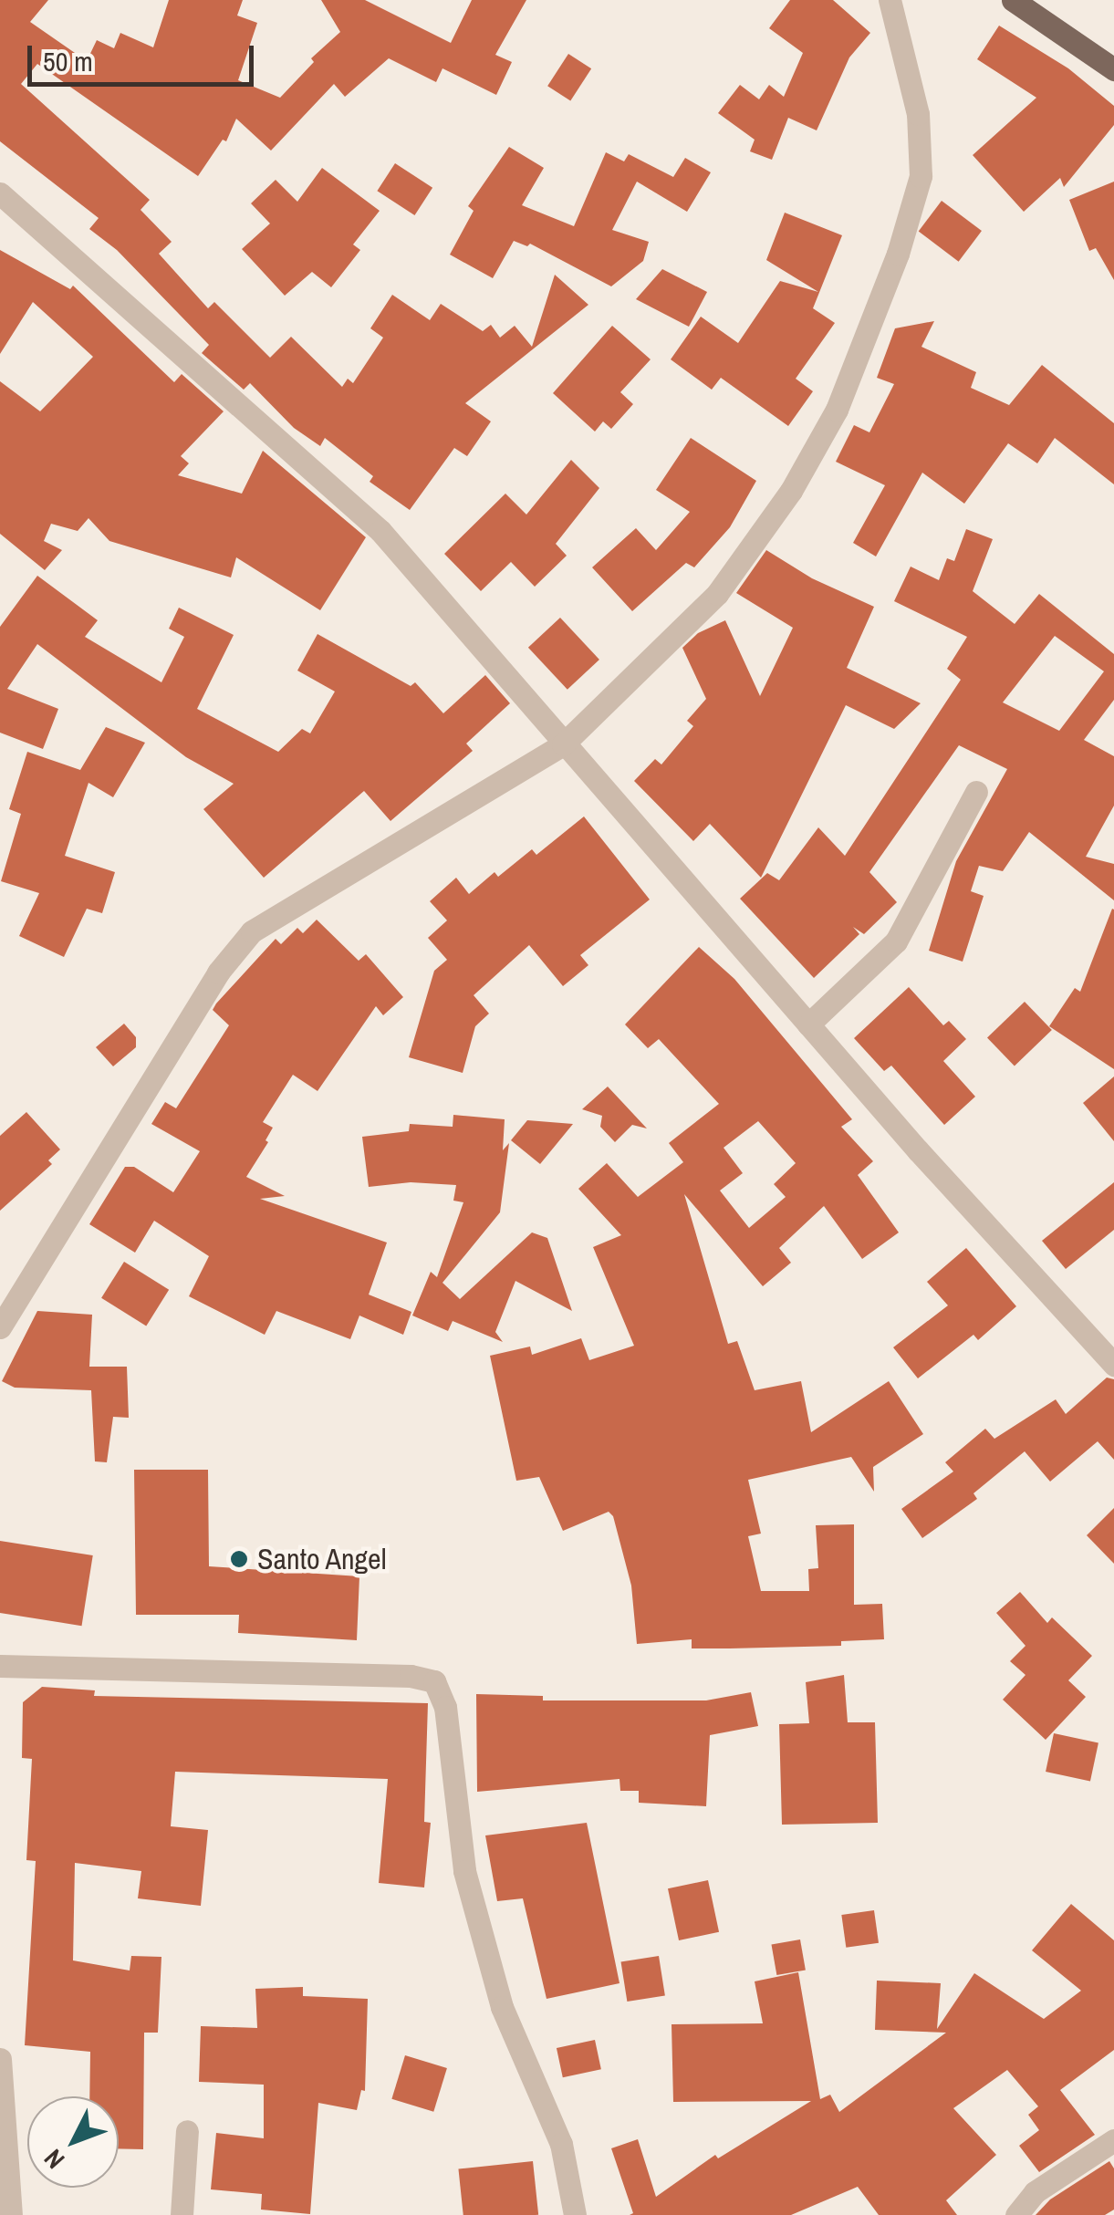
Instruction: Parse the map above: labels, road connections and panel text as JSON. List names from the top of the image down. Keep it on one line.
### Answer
{"places":["Santo Angel"],"scale_bar":"50 m","north":"bottom left"}
